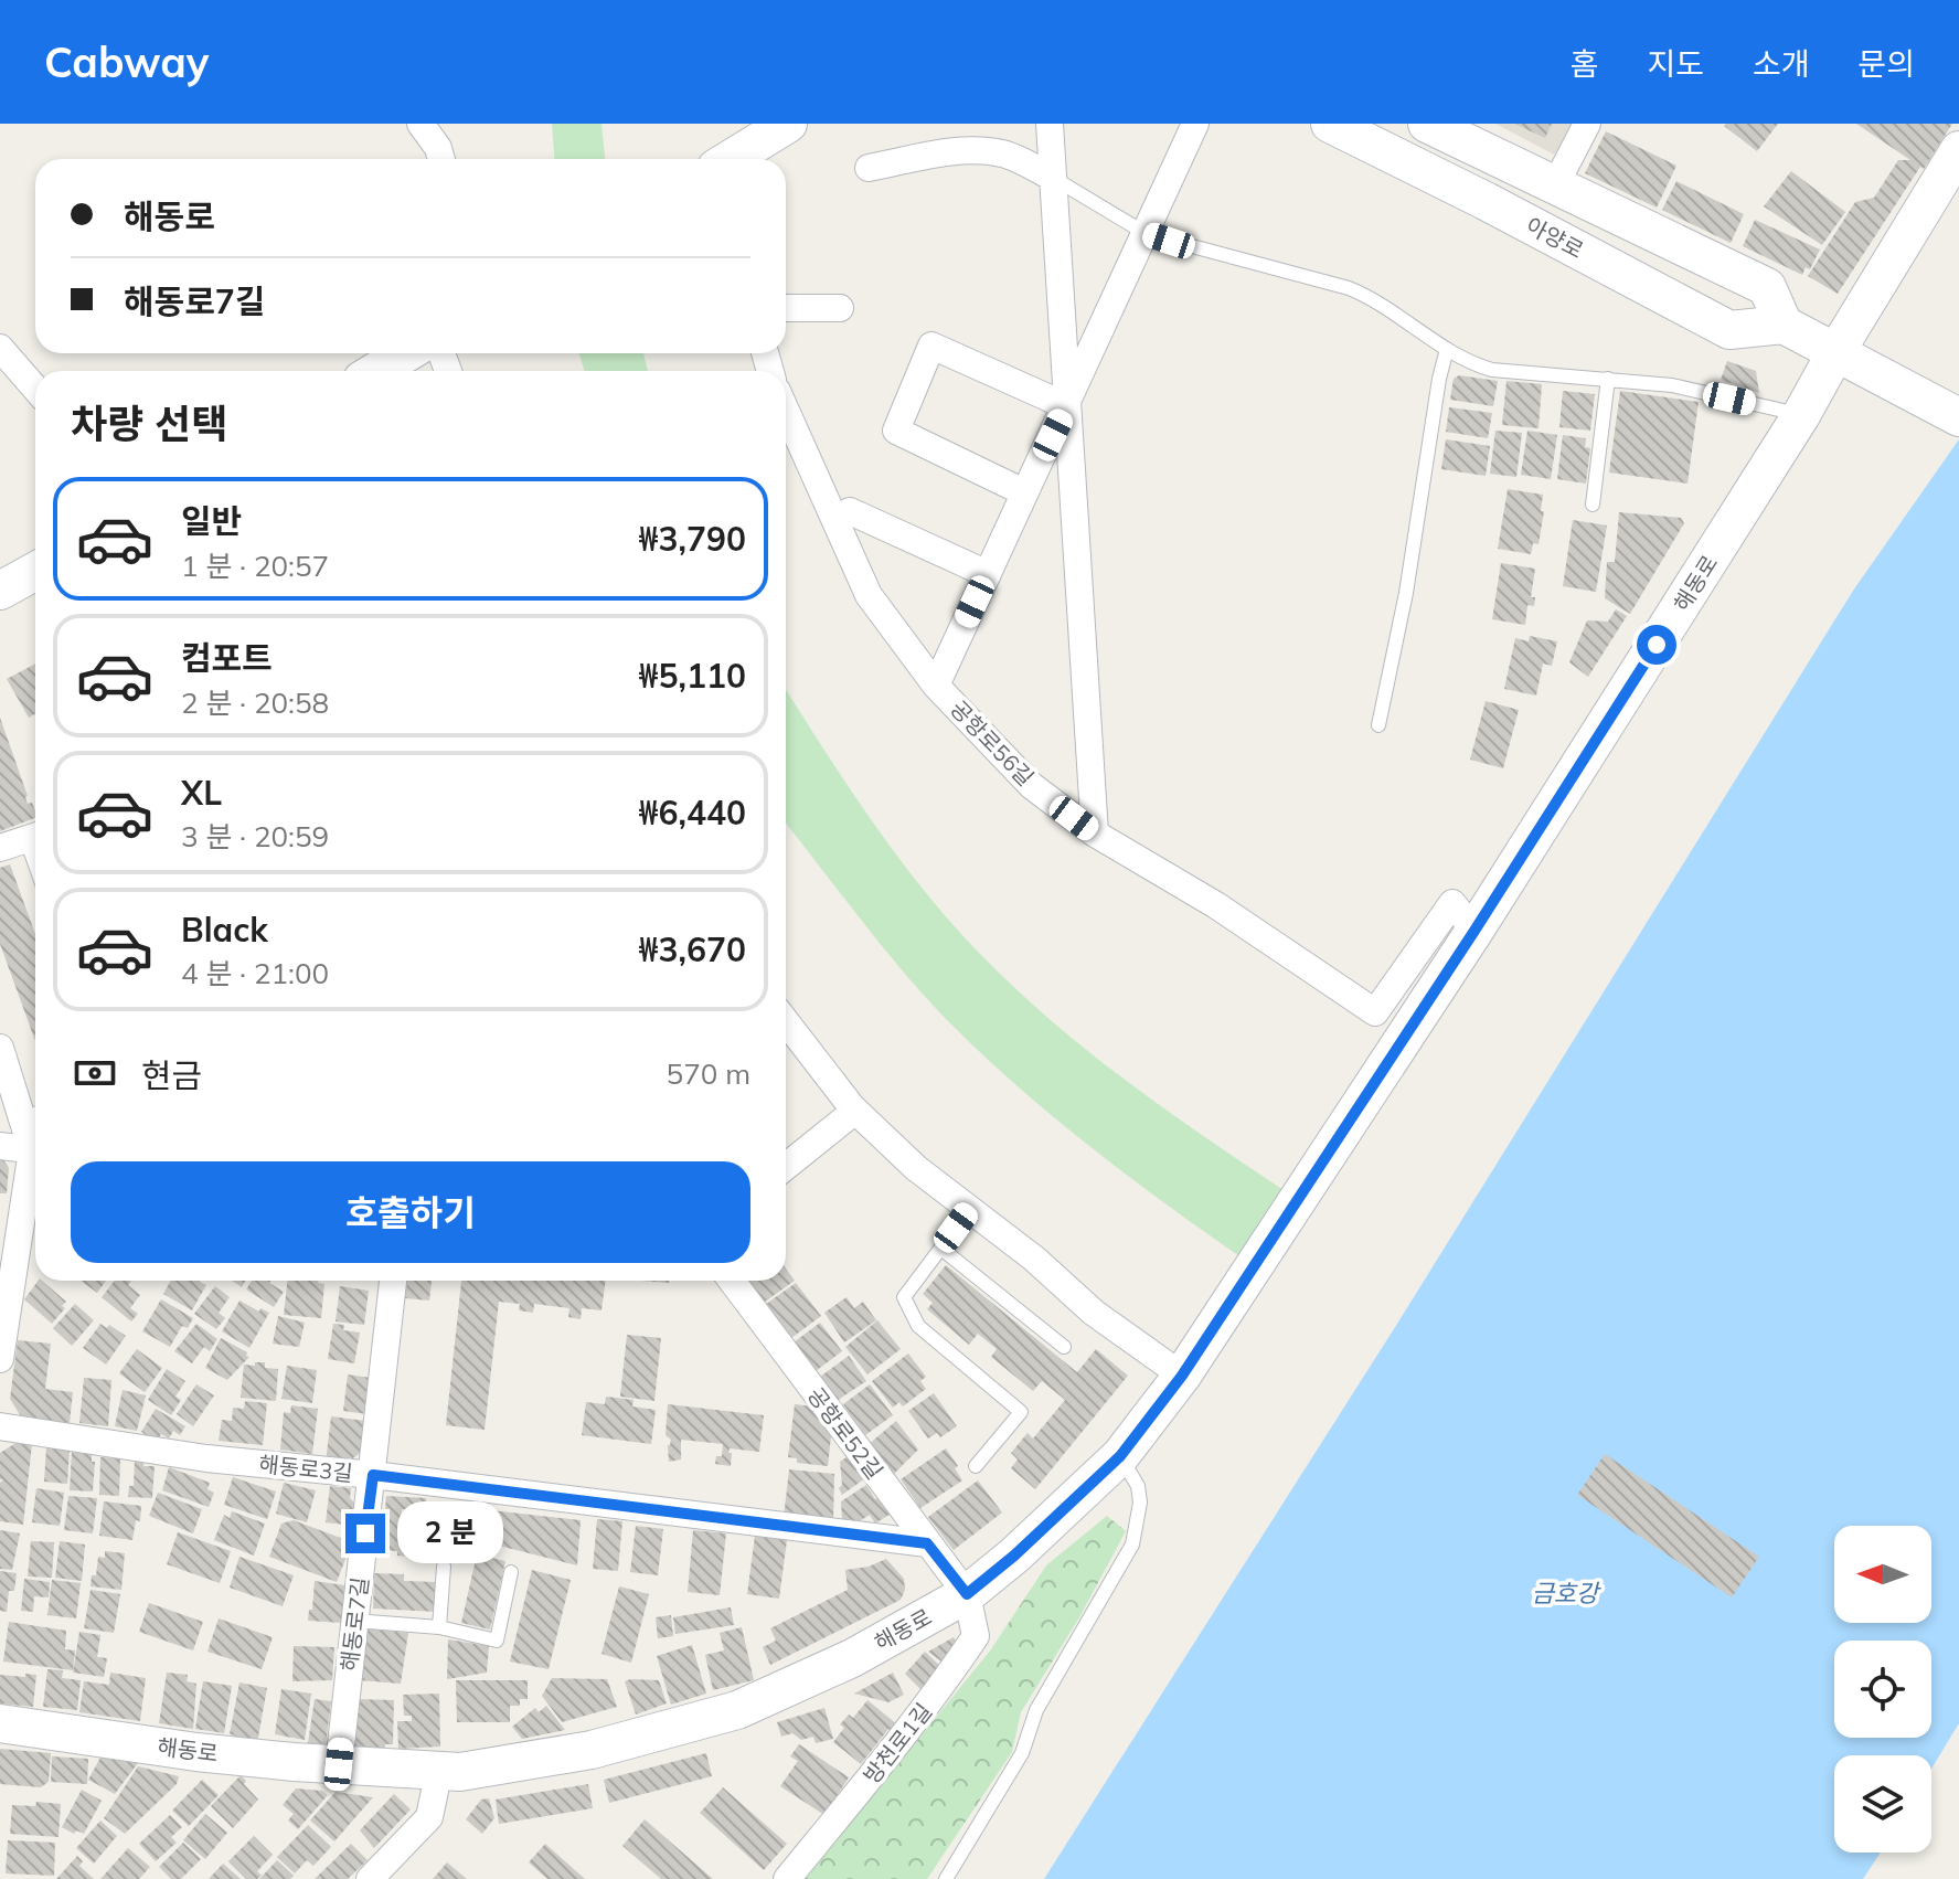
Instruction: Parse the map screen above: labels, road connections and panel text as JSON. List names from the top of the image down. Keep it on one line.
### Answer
{"streets":{"street":["아양로","해동로","공항로56길","공항로52길","해동로3길","해동로7길","방천로1길"]},"crossings":[["해동로","공항로56길"],["해동로","공항로52길"],["해동로","해동로7길"],["해동로","방천로1길"],["공항로52길","해동로3길"],["공항로52길","방천로1길"],["해동로3길","해동로7길"]],"water":["금호강"],"north":"left","page":{"header":"Cabway","nav":["홈","지도","소개","문의"],"banner":["해동로","해동로7길"],"heading":"차량 선택","list":[{"name":"일반","note":"1 분 · 20:57","value":"₩3,790"},{"name":"컴포트","note":"2 분 · 20:58","value":"₩5,110"},{"name":"XL","note":"3 분 · 20:59","value":"₩6,440"},{"name":"Black","note":"4 분 · 21:00","value":"₩3,670"}],"pay":["현금","570 m"],"buttons":"호출하기","bubble":"2 분"}}
